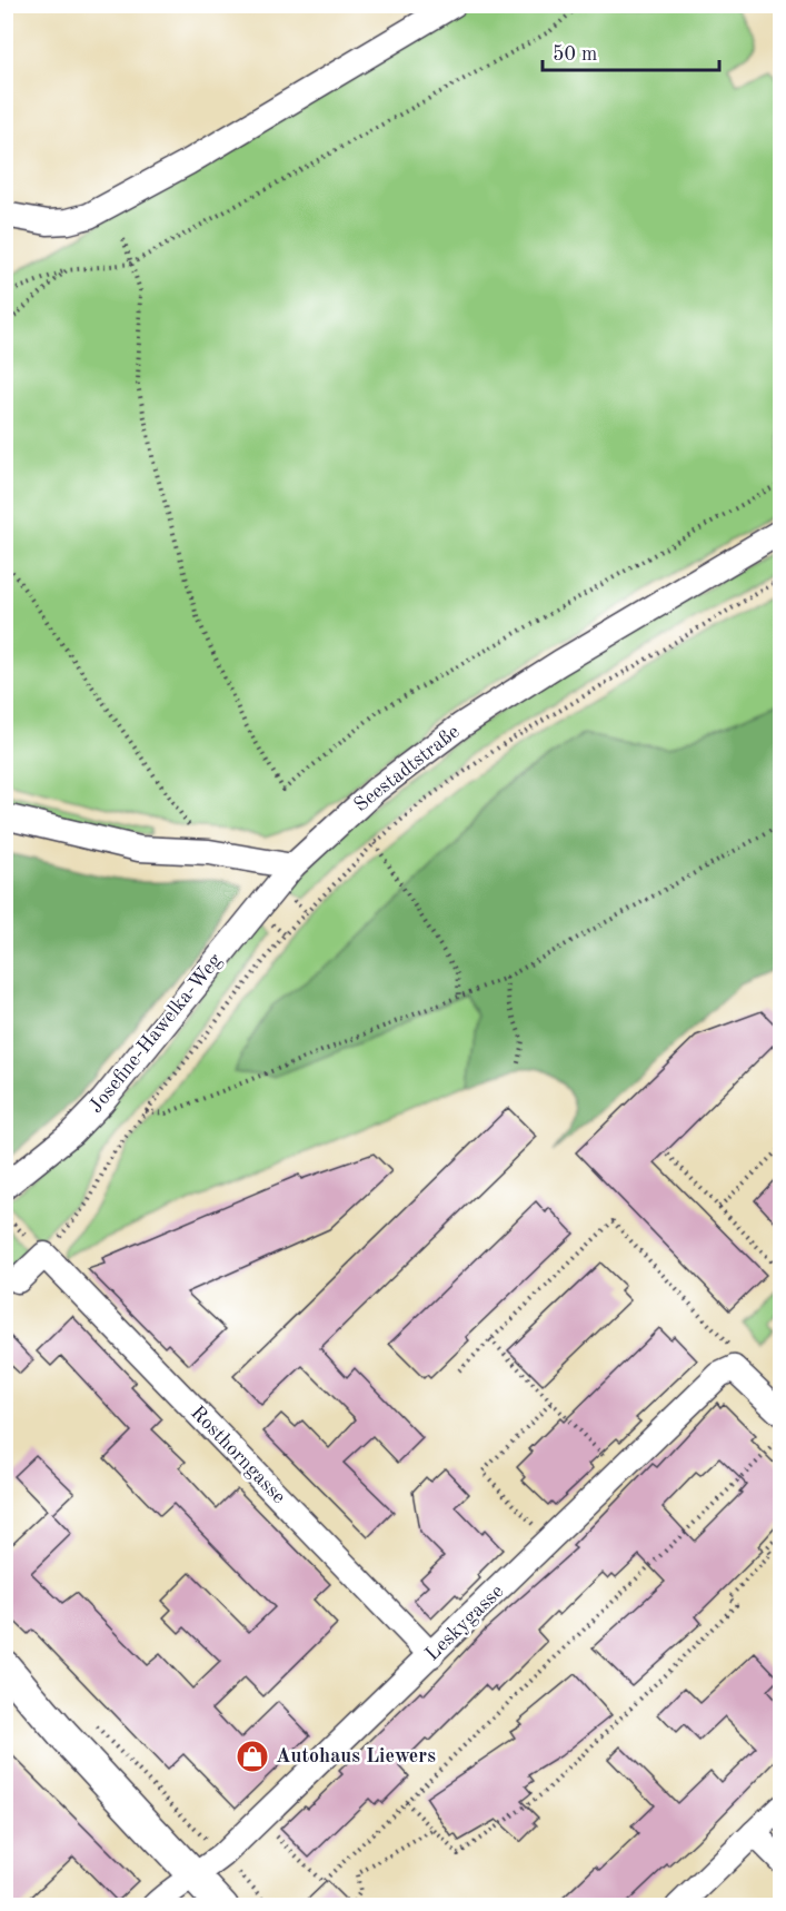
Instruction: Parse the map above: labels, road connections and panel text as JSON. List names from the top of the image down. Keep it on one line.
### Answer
{"streets":{"street":["Seestadtstraße","Josefine-Hawelka-Weg","Rosthorngasse","Leskygasse"]},"crossings":[["Seestadtstraße","Josefine-Hawelka-Weg"],["Rosthorngasse","Leskygasse"]],"places":{"shop":["Autohaus Liewers"]},"scale_bar":"50 m"}
